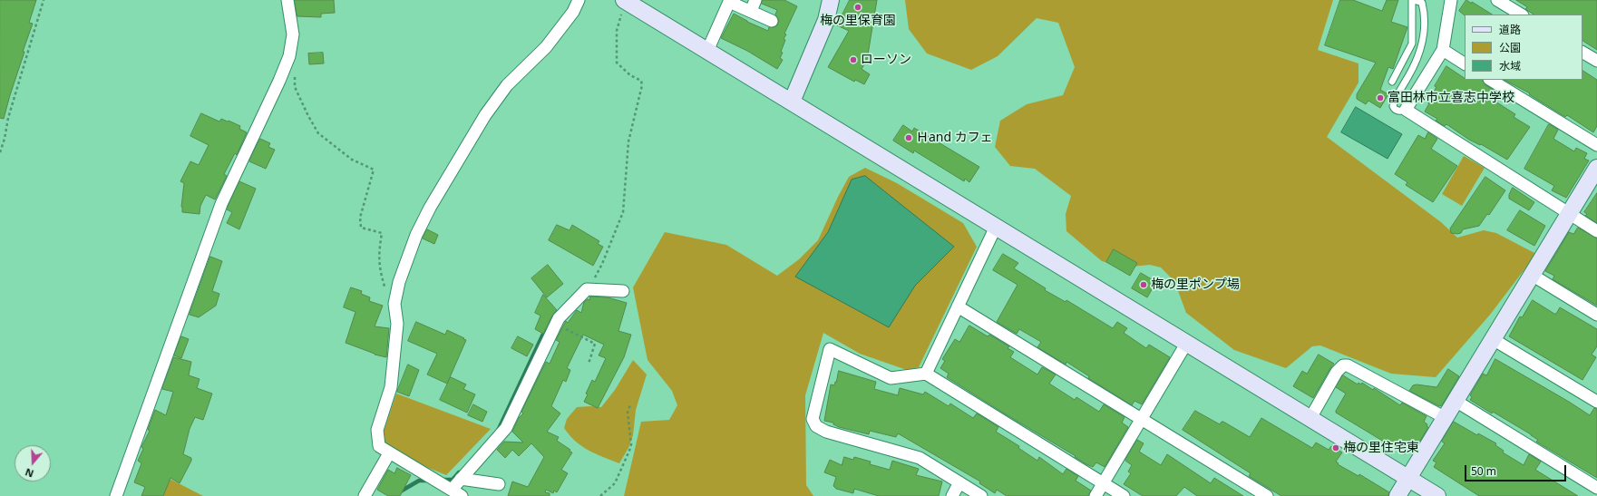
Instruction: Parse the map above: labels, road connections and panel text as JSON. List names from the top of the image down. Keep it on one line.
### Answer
{"places":["梅の里保育園","ローソン","富田林市立喜志中学校","Ｈand カフェ","梅の里ポンプ場","梅の里住宅東"],"legend":["道路","公園","水域"],"scale_bar":"50 m","north":"bottom"}
